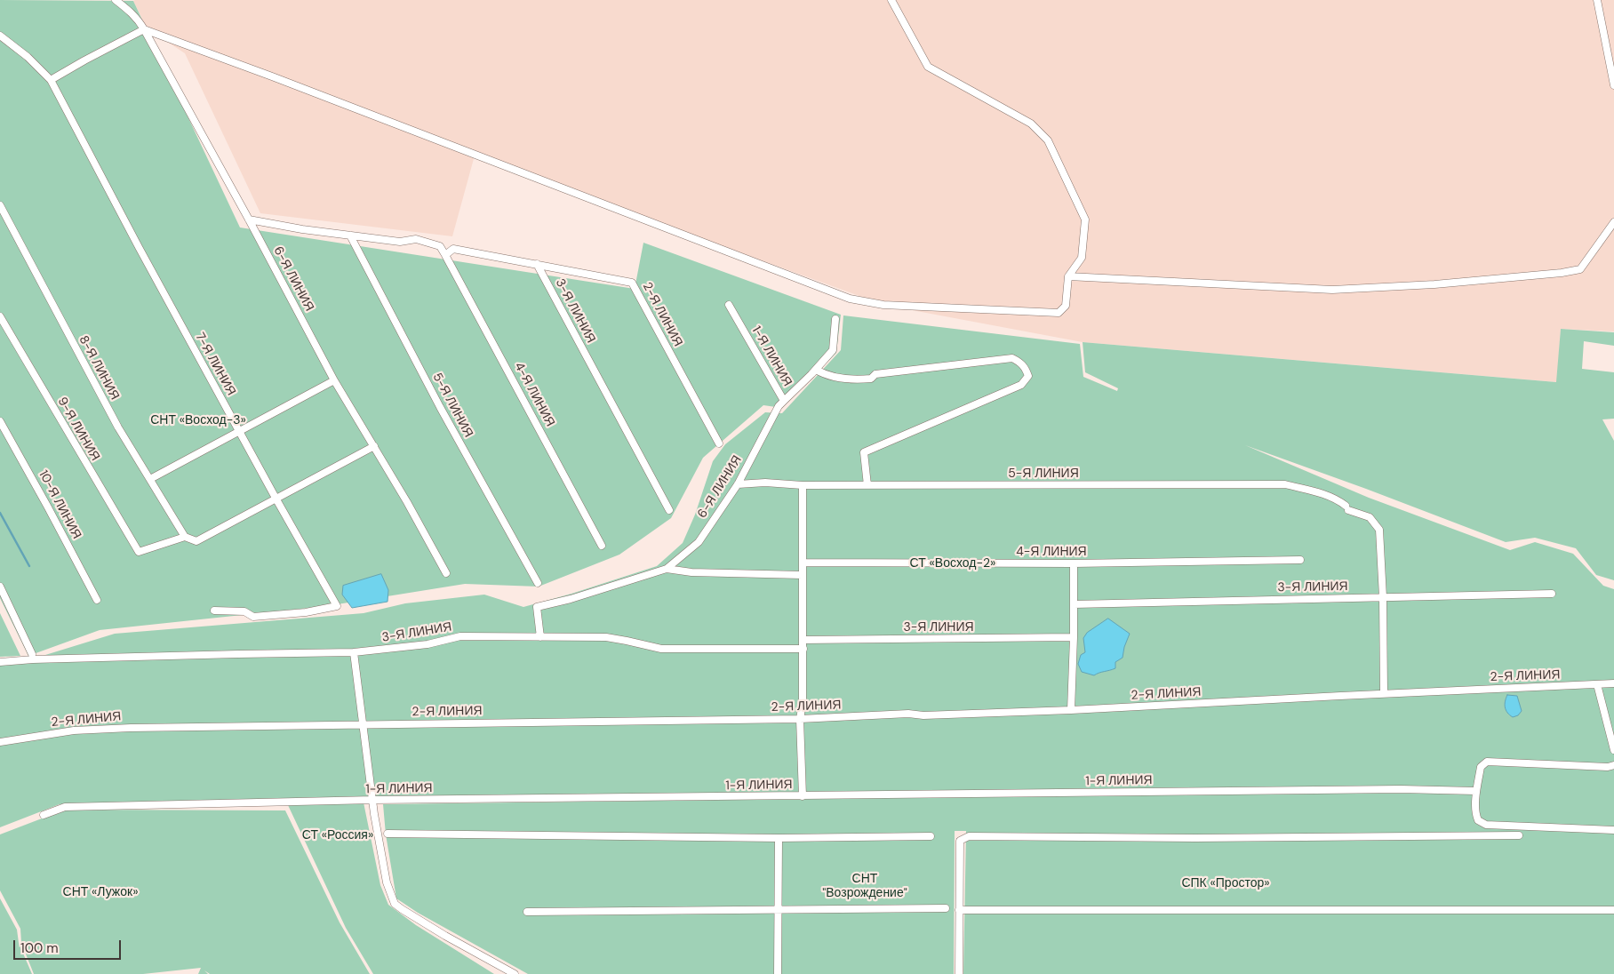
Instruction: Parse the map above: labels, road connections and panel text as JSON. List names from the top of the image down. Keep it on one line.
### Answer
{"streets":{"street":["6-Я ЛИНИЯ","3-Я ЛИНИЯ","2-Я ЛИНИЯ","1-Я ЛИНИЯ","7-Я ЛИНИЯ","8-Я ЛИНИЯ","4-Я ЛИНИЯ","5-Я ЛИНИЯ","9-Я ЛИНИЯ","10-Я ЛИНИЯ"]},"crossings":[["6-Я ЛИНИЯ","1-Я ЛИНИЯ"],["6-Я ЛИНИЯ","5-Я ЛИНИЯ"],["3-Я ЛИНИЯ","2-Я ЛИНИЯ"],["3-Я ЛИНИЯ","5-Я ЛИНИЯ"],["2-Я ЛИНИЯ","5-Я ЛИНИЯ"],["8-Я ЛИНИЯ","9-Я ЛИНИЯ"]],"parks":["СНТ «Восход-3»","СТ «Восход-2»","СТ «Россия»","СНТ \"Возрождение\"","СПК «Простор»","СНТ «Лужок»"],"scale_bar":"100 m"}
